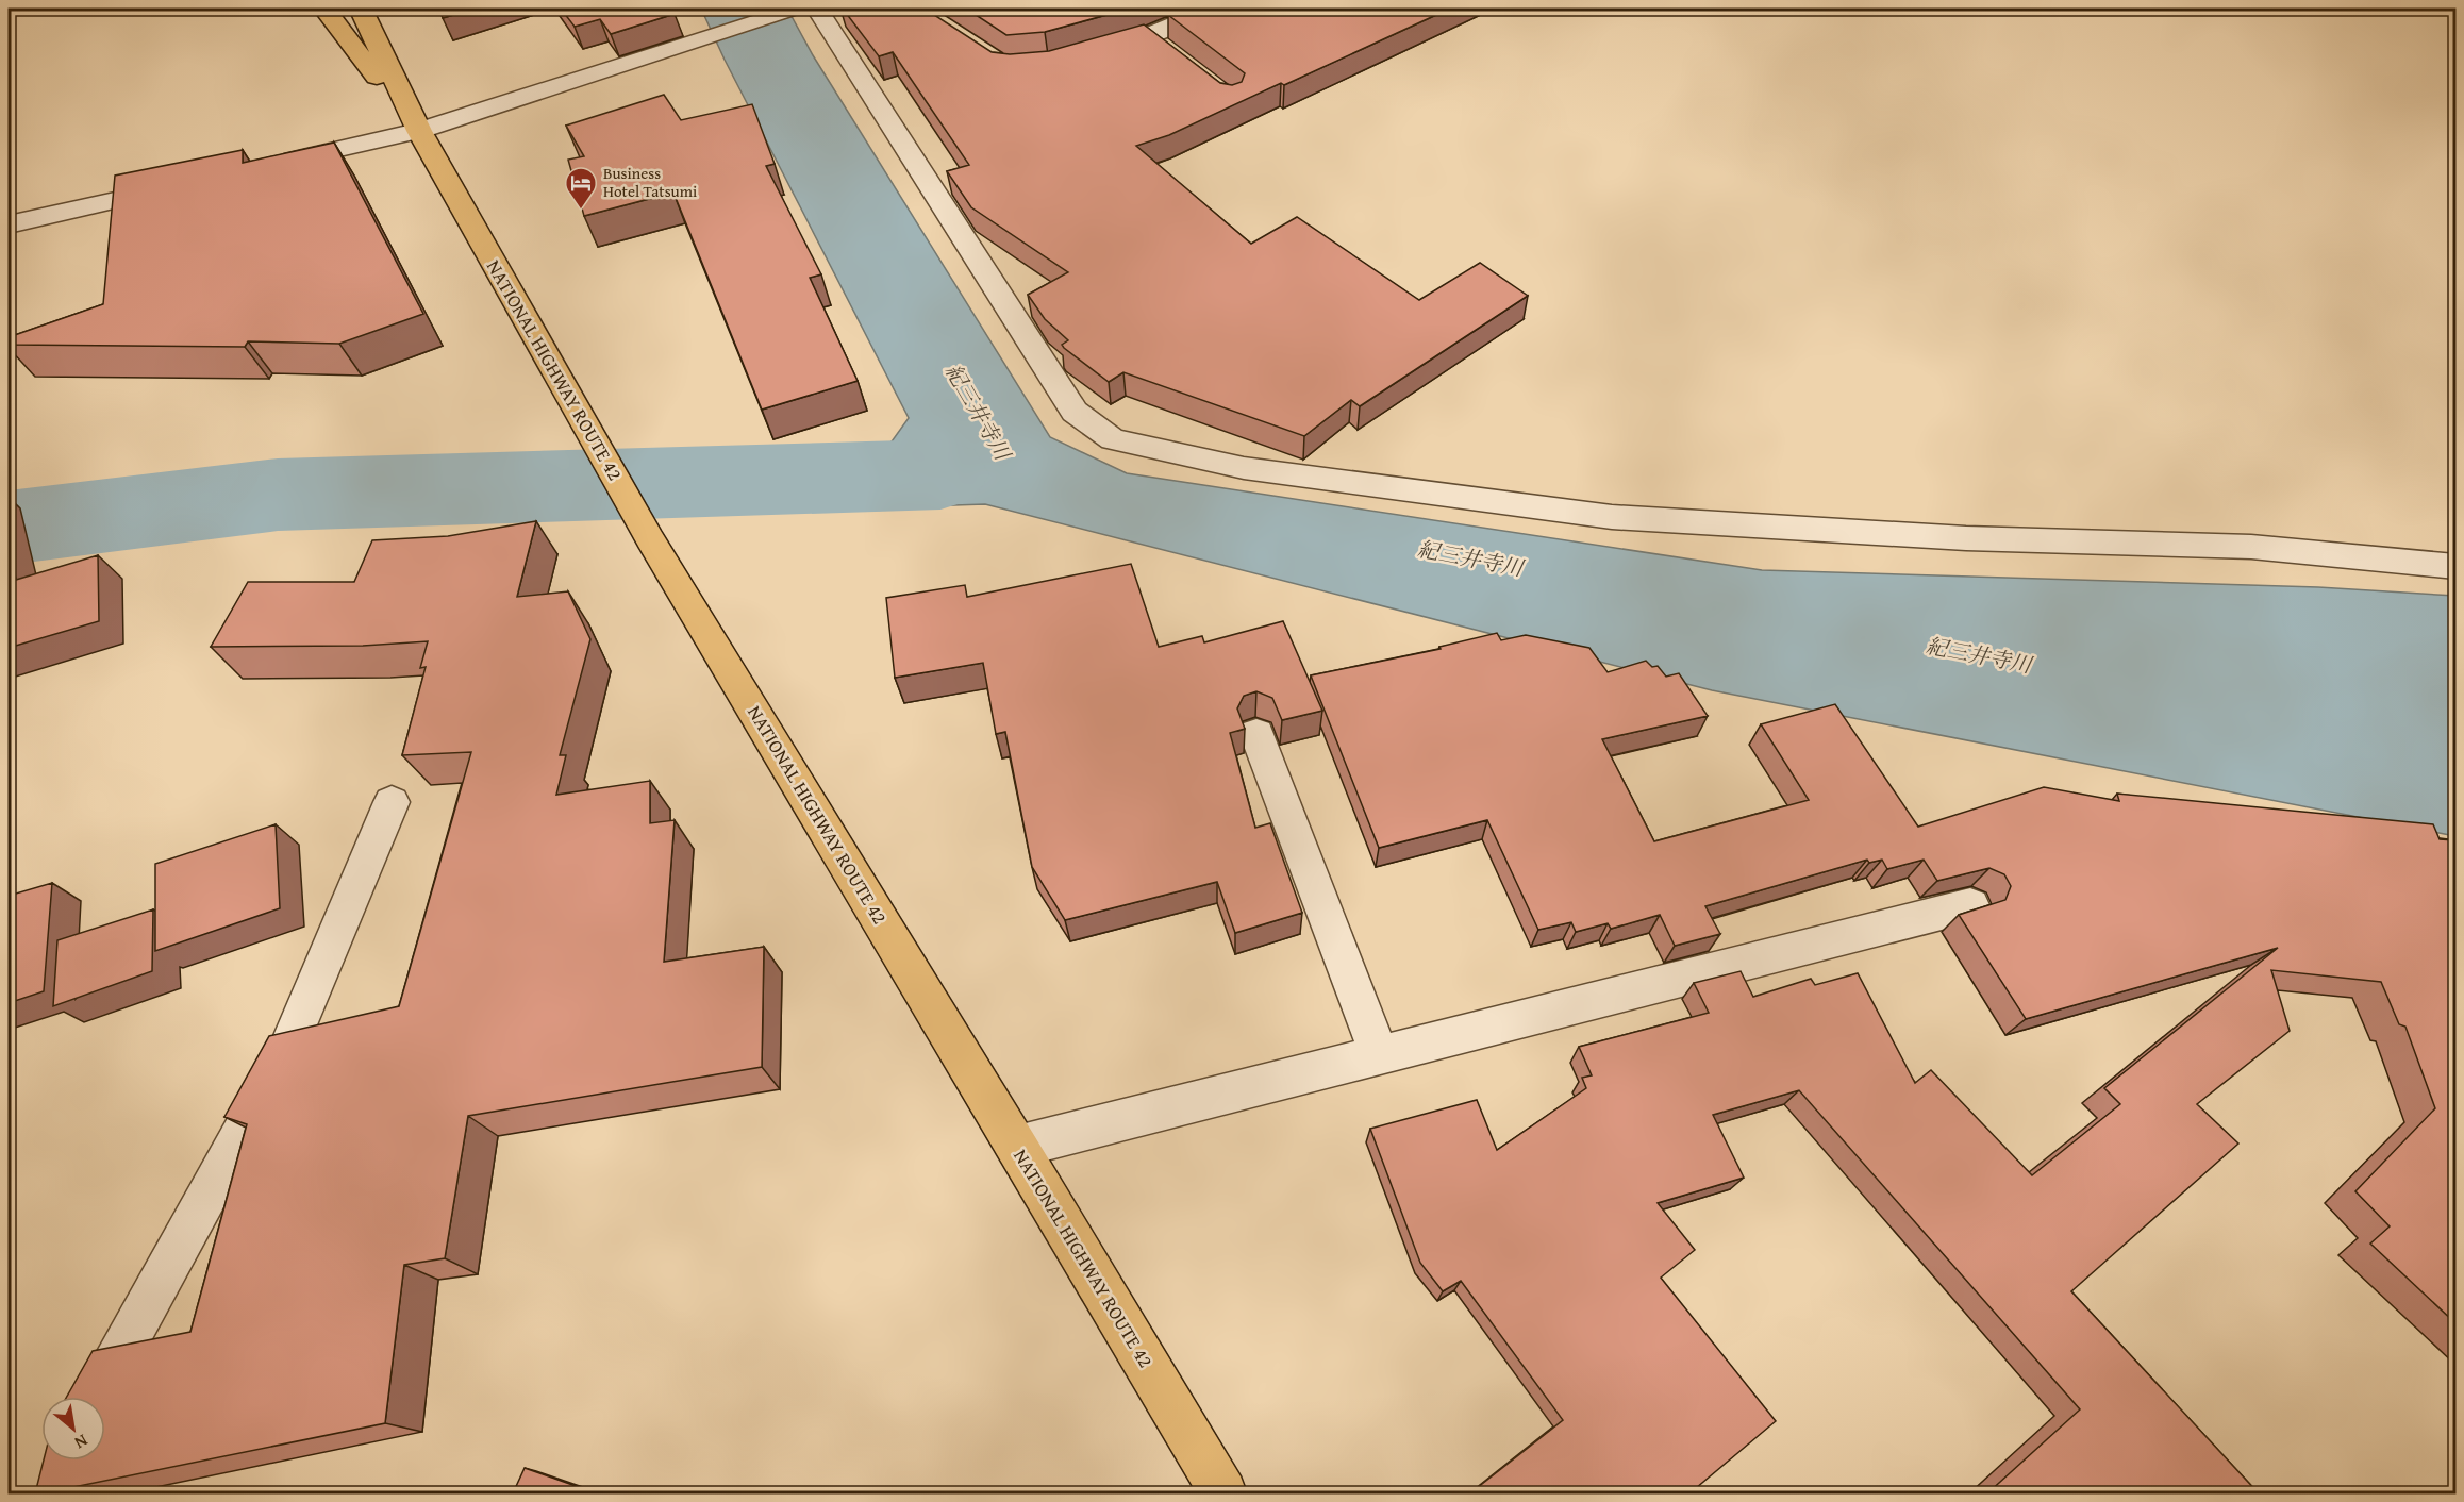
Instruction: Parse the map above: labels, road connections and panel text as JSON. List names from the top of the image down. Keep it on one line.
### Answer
{"streets":{"highway":["NATIONAL HIGHWAY ROUTE 42"]},"water":["紀三井寺川"],"places":{"hotel":["Business Hotel Tatsumi"]},"north":"bottom right"}
